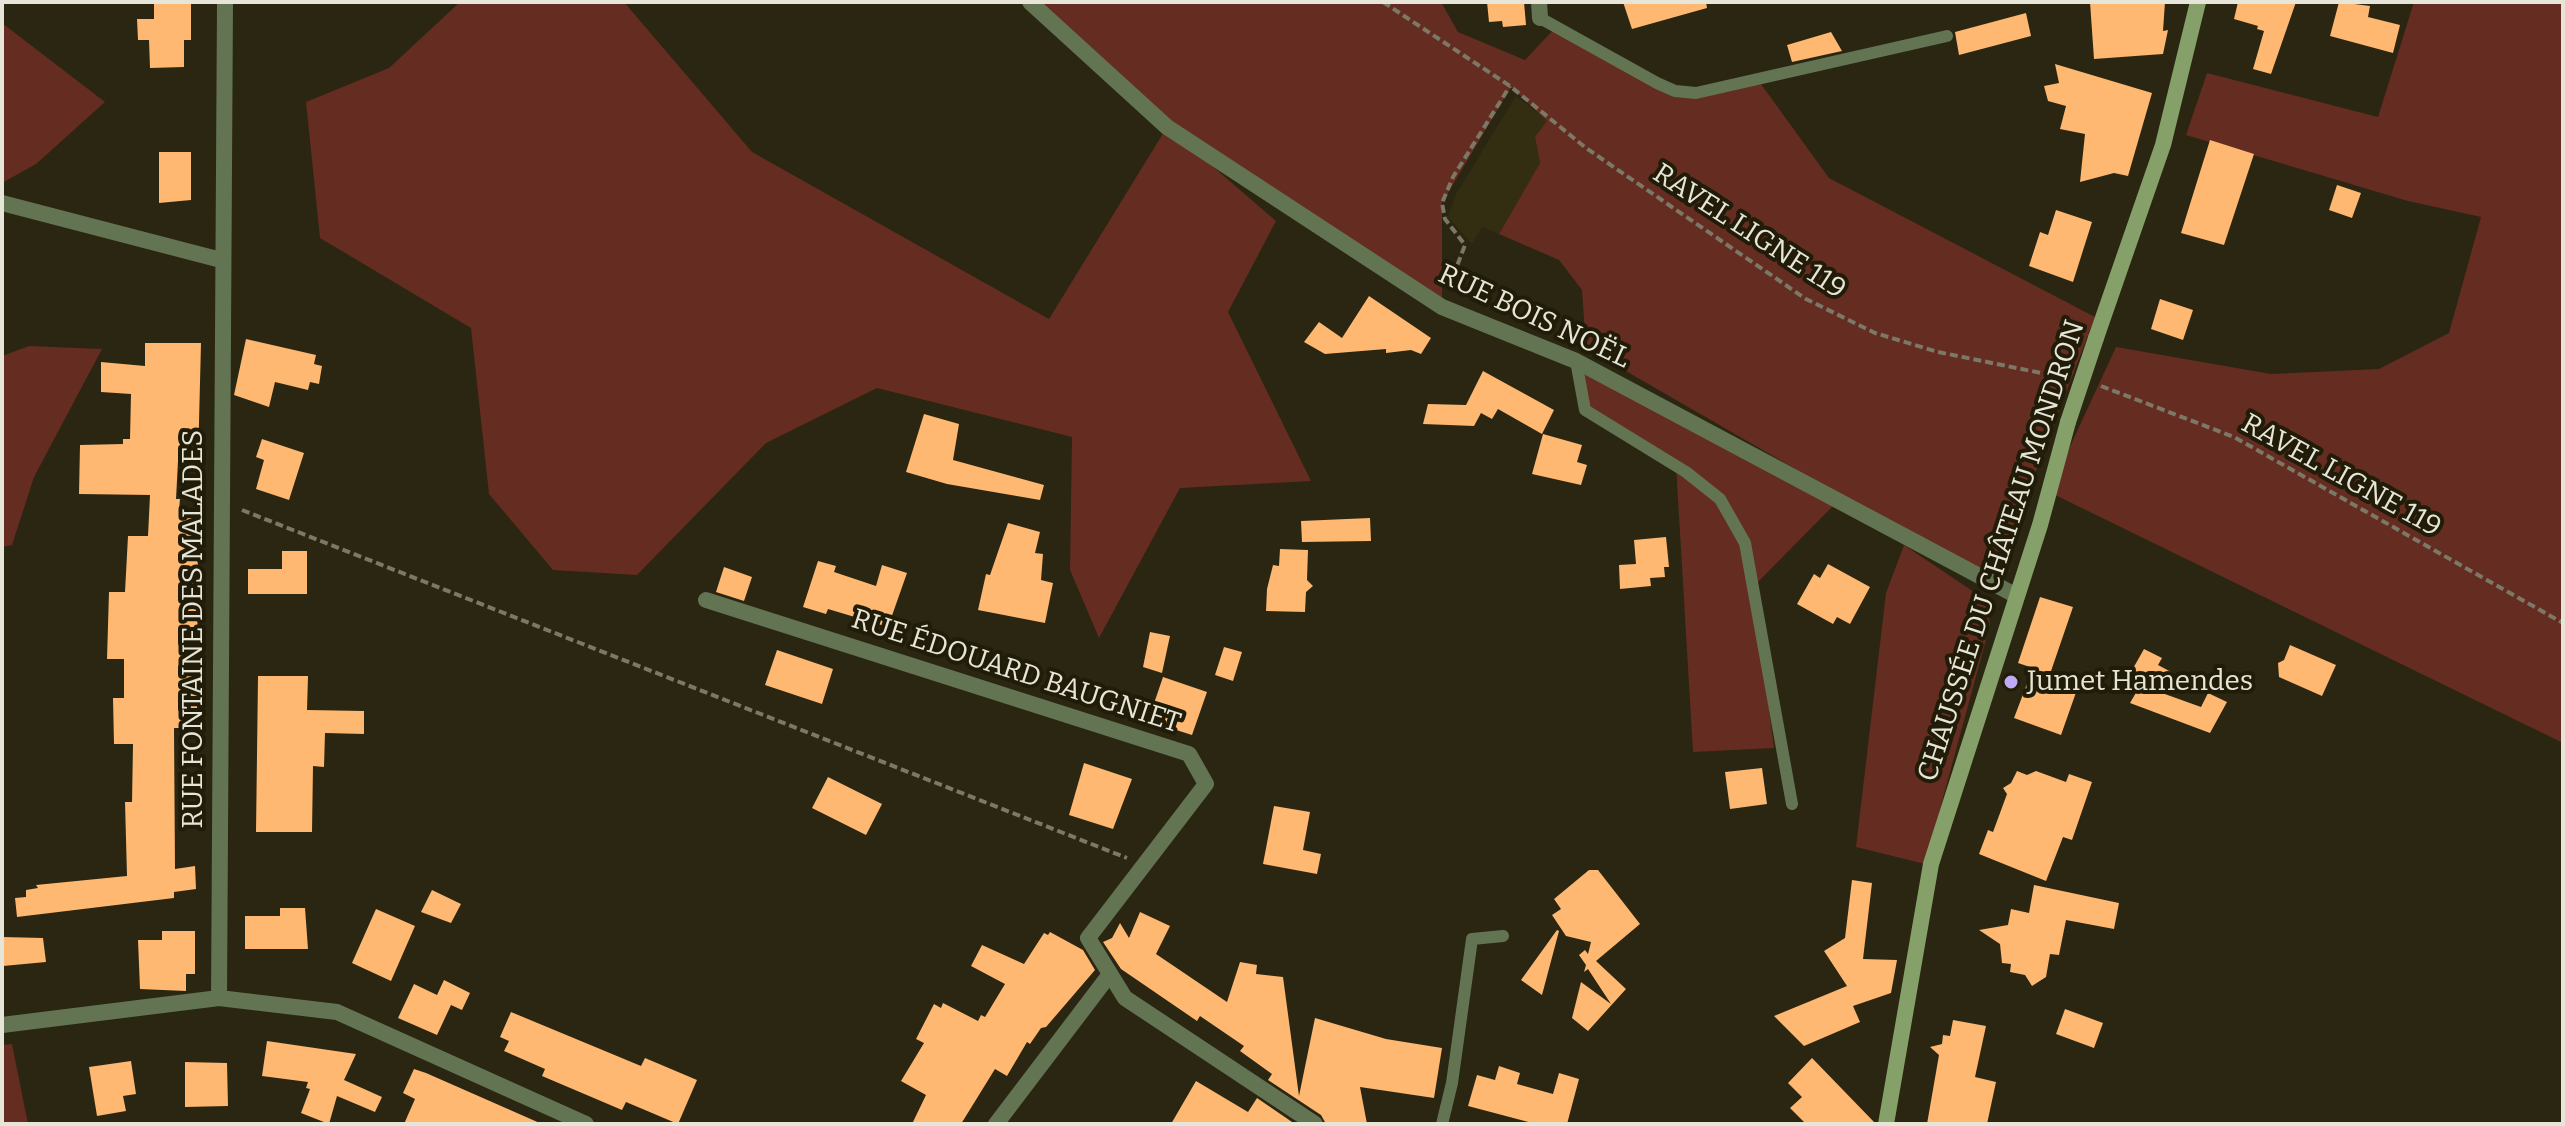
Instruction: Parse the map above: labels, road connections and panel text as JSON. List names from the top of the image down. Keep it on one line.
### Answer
{"streets":{"main road":["CHAUSSÉE DU CHÂTEAU MONDRON"],"street":["RUE BOIS NOËL","RUE FONTAINE DES MALADES","RUE ÉDOUARD BAUGNIET"],"path":["RAVEL LIGNE 119"]},"crossings":[["RUE BOIS NOËL","CHAUSSÉE DU CHÂTEAU MONDRON"]],"places":["Jumet Hamendes"]}
